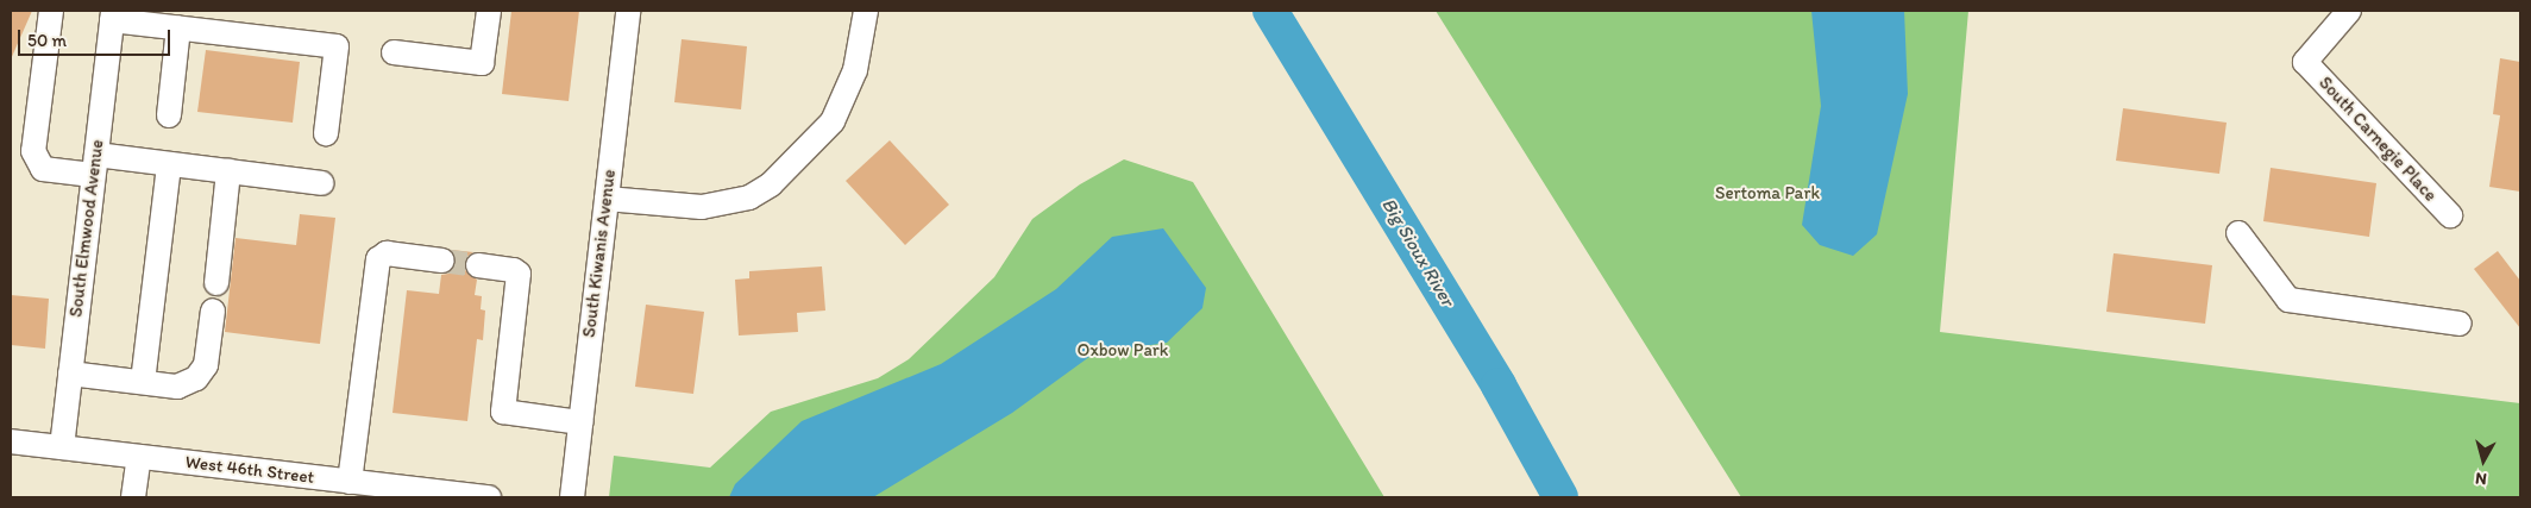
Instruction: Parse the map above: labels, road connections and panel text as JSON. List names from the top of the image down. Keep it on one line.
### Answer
{"streets":{"street":["South Carnegie Place","South Elmwood Avenue","South Kiwanis Avenue","West 46th Street"]},"crossings":[["South Elmwood Avenue","West 46th Street"]],"water":["Big Sioux River"],"parks":["Sertoma Park","Oxbow Park"],"scale_bar":"50 m","north":"bottom"}
